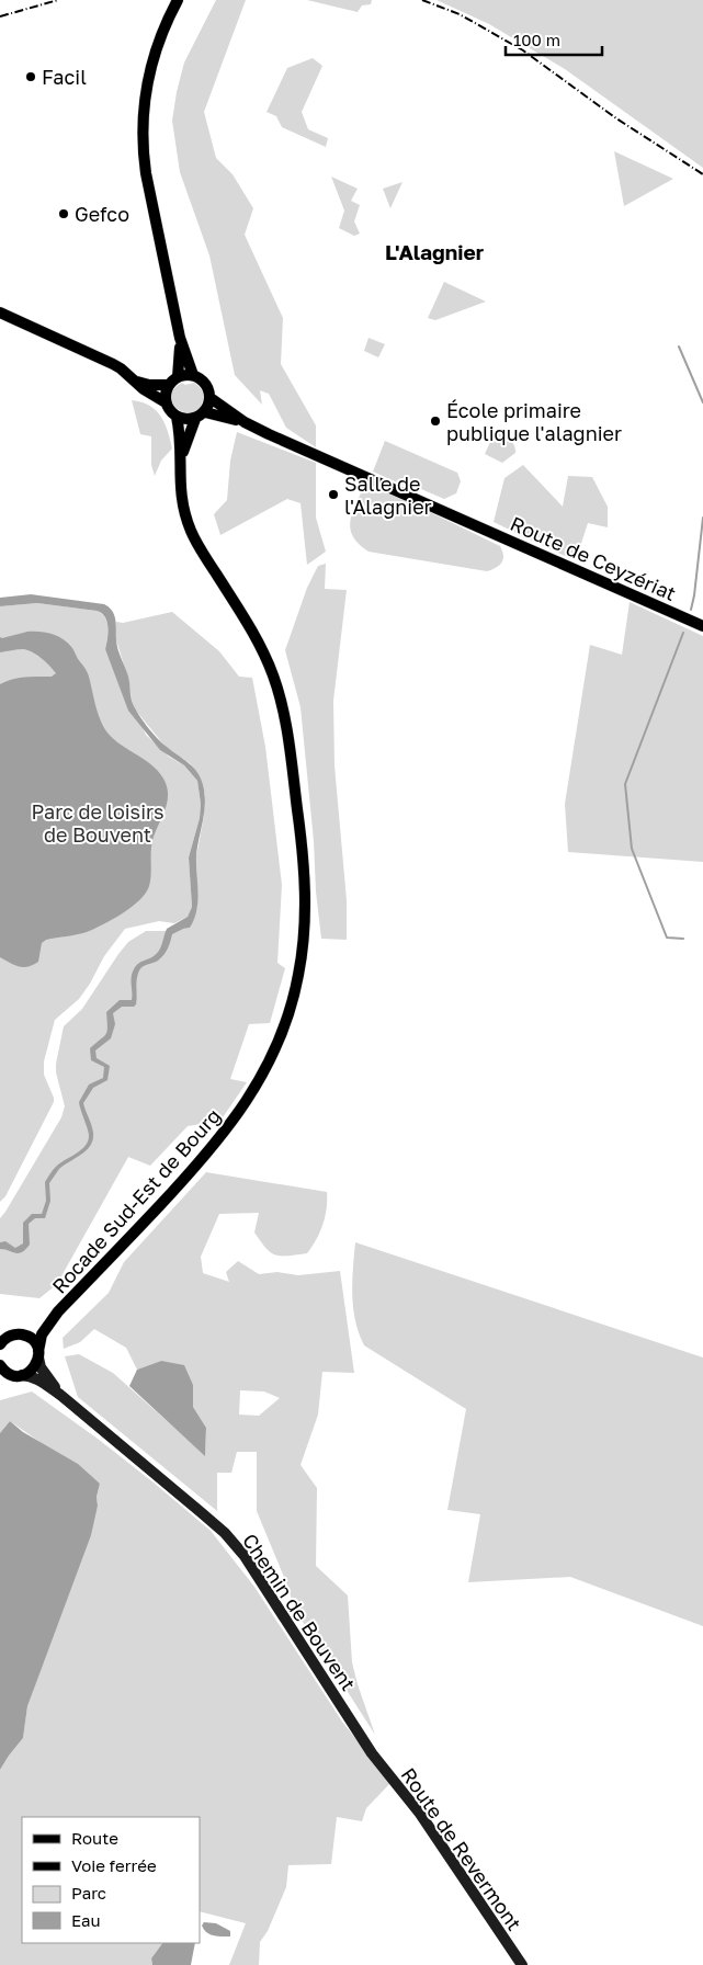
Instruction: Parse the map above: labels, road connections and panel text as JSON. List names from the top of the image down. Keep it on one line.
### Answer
{"streets":{"main road":["Route de Ceyzériat","Rocade Sud-Est de Bourg"],"street":["Chemin de Bouvent","Route de Revermont"]},"crossings":[["Rocade Sud-Est de Bourg","Chemin de Bouvent"],["Chemin de Bouvent","Route de Revermont"]],"districts":["L'Alagnier"],"parks":["Parc de loisirs de Bouvent"],"places":["Facil","Gefco","École primaire publique l'alagnier","Salle de l'Alagnier"],"legend":["Route","Voie ferrée","Parc","Eau"],"scale_bar":"100 m"}
